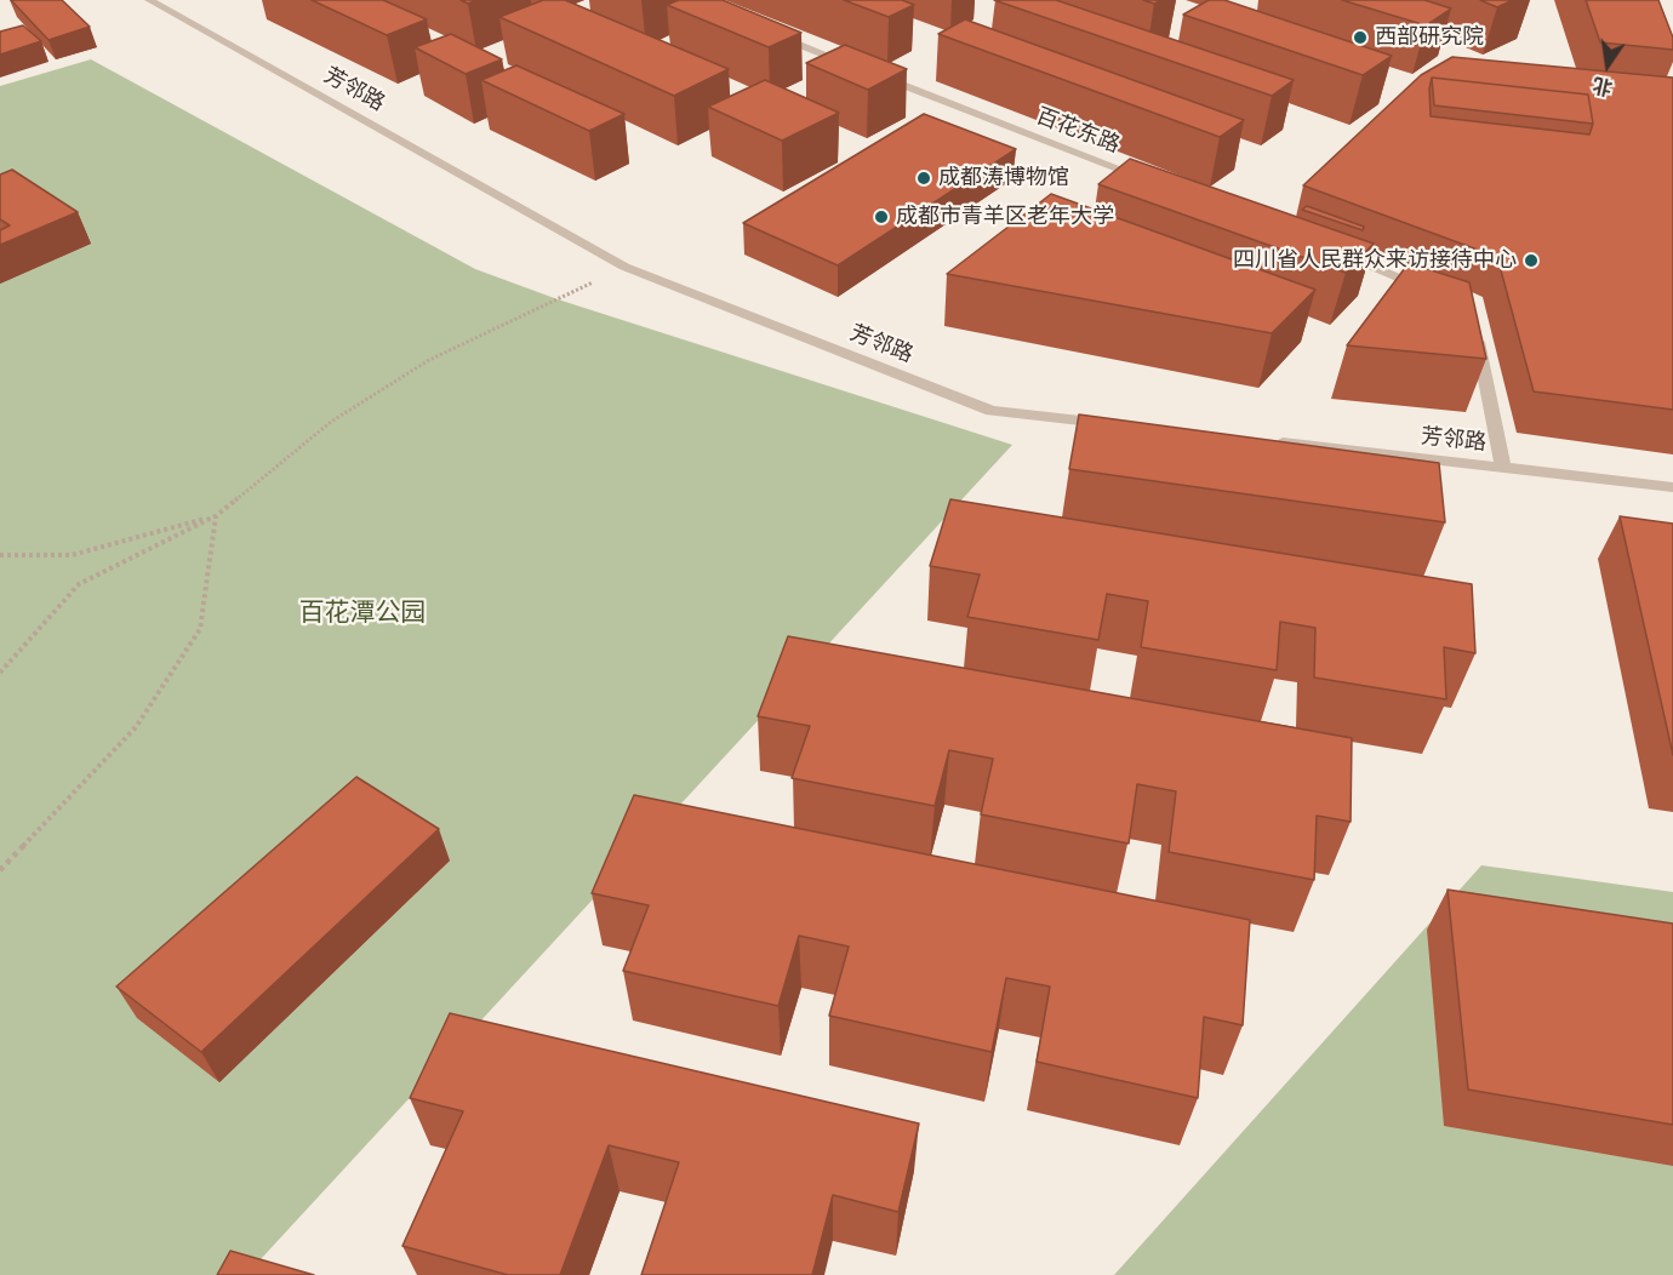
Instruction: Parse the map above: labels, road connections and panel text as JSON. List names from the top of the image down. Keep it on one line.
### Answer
{"streets":{"street":["芳邻路","百花东路"]},"parks":["百花潭公园"],"places":["西部研究院","成都涛博物馆","成都市青羊区老年大学","四川省人民群众来访接待中心"],"north":"bottom"}
